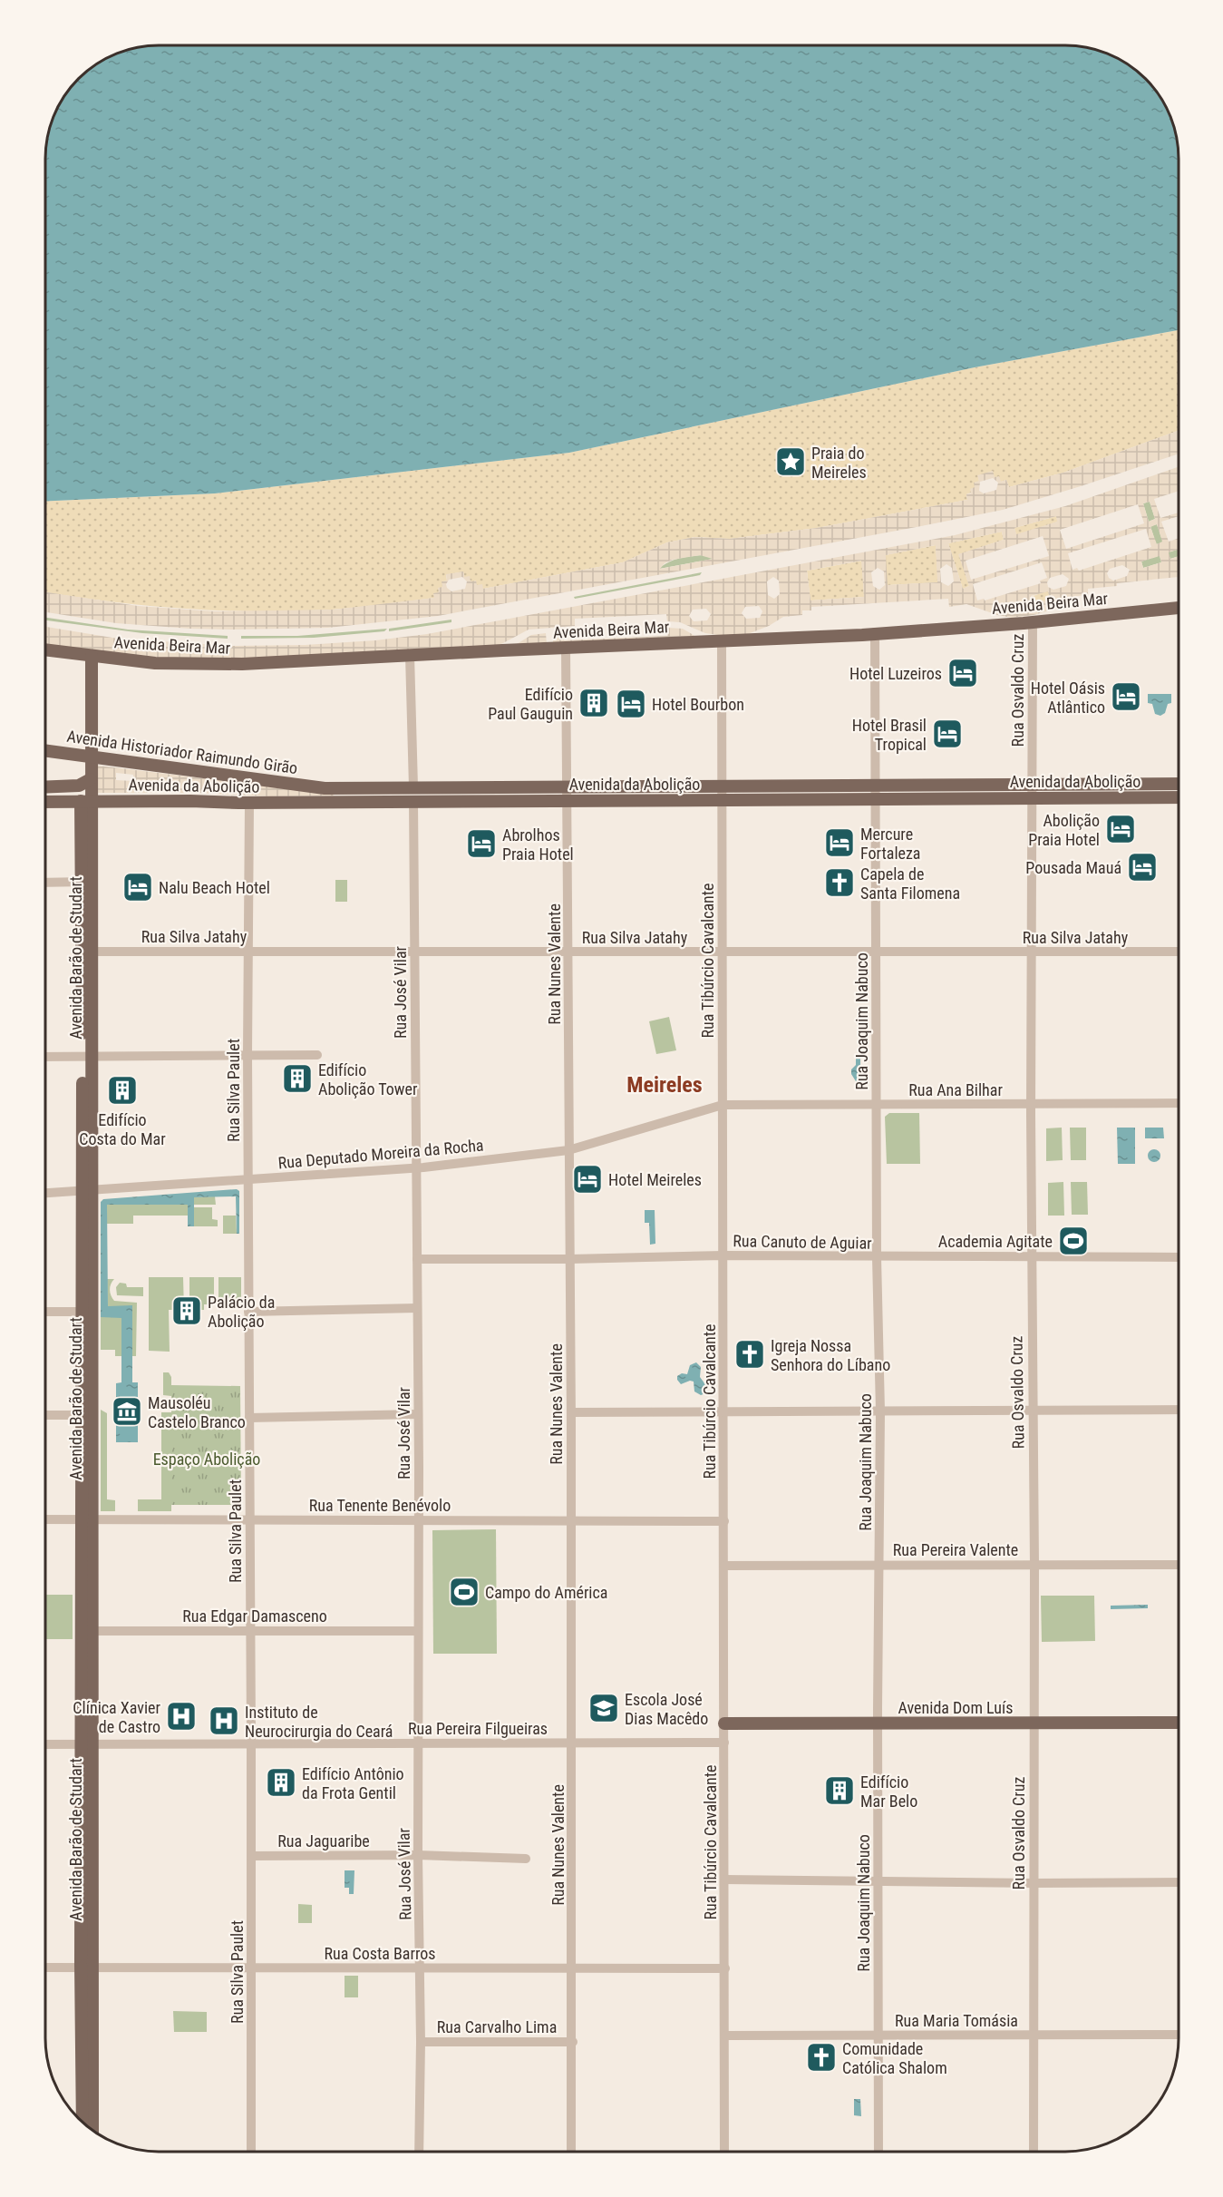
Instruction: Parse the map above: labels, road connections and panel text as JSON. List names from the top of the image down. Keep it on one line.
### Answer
{"streets":{"main road":["Avenida Beira Mar","Avenida Historiador Raimundo Girão","Avenida da Abolição","Avenida Barão de Studart","Avenida Dom Luís"],"street":["Rua Osvaldo Cruz","Rua Silva Jatahy","Rua Tibúrcio Cavalcante","Rua Nunes Valente","Rua José Vilar","Rua Joaquim Nabuco","Rua Ana Bilhar","Rua Silva Paulet","Rua Deputado Moreira da Rocha","Rua Canuto de Aguiar","Rua Tenente Benévolo","Rua Pereira Valente","Rua Edgar Damasceno","Rua Pereira Filgueiras","Rua Jaguaribe","Rua Costa Barros","Rua Maria Tomásia","Rua Carvalho Lima"]},"crossings":[["Avenida Beira Mar","Rua Osvaldo Cruz"],["Avenida Beira Mar","Avenida Barão de Studart"],["Avenida Beira Mar","Rua Tibúrcio Cavalcante"],["Avenida Beira Mar","Rua Nunes Valente"],["Avenida Beira Mar","Rua Joaquim Nabuco"],["Rua Osvaldo Cruz","Avenida da Abolição"],["Rua Osvaldo Cruz","Rua Silva Jatahy"],["Rua Osvaldo Cruz","Rua Ana Bilhar"],["Rua Osvaldo Cruz","Rua Canuto de Aguiar"],["Rua Osvaldo Cruz","Rua Pereira Valente"],["Rua Osvaldo Cruz","Avenida Dom Luís"],["Rua Osvaldo Cruz","Rua Maria Tomásia"],["Avenida Historiador Raimundo Girão","Avenida da Abolição"],["Avenida Historiador Raimundo Girão","Avenida Barão de Studart"],["Avenida da Abolição","Avenida Barão de Studart"],["Avenida da Abolição","Rua Tibúrcio Cavalcante"],["Avenida da Abolição","Rua Nunes Valente"],["Avenida da Abolição","Rua José Vilar"],["Avenida da Abolição","Rua Joaquim Nabuco"],["Avenida da Abolição","Rua Silva Paulet"],["Rua Silva Jatahy","Avenida Barão de Studart"],["Rua Silva Jatahy","Rua Tibúrcio Cavalcante"],["Rua Silva Jatahy","Rua Nunes Valente"],["Rua Silva Jatahy","Rua José Vilar"],["Rua Silva Jatahy","Rua Joaquim Nabuco"],["Rua Silva Jatahy","Rua Silva Paulet"],["Avenida Barão de Studart","Rua Deputado Moreira da Rocha"],["Avenida Barão de Studart","Rua Tenente Benévolo"],["Avenida Barão de Studart","Rua Edgar Damasceno"],["Avenida Barão de Studart","Rua Pereira Filgueiras"],["Avenida Barão de Studart","Rua Costa Barros"],["Rua Tibúrcio Cavalcante","Rua Ana Bilhar"],["Rua Tibúrcio Cavalcante","Rua Deputado Moreira da Rocha"],["Rua Tibúrcio Cavalcante","Rua Canuto de Aguiar"],["Rua Tibúrcio Cavalcante","Rua Tenente Benévolo"],["Rua Tibúrcio Cavalcante","Rua Pereira Valente"],["Rua Tibúrcio Cavalcante","Avenida Dom Luís"],["Rua Tibúrcio Cavalcante","Rua Pereira Filgueiras"],["Rua Tibúrcio Cavalcante","Rua Costa Barros"],["Rua Tibúrcio Cavalcante","Rua Maria Tomásia"],["Rua Nunes Valente","Rua Deputado Moreira da Rocha"],["Rua Nunes Valente","Rua Canuto de Aguiar"],["Rua Nunes Valente","Rua Tenente Benévolo"],["Rua Nunes Valente","Rua Pereira Filgueiras"],["Rua Nunes Valente","Rua Costa Barros"],["Rua Nunes Valente","Rua Carvalho Lima"],["Rua José Vilar","Rua Deputado Moreira da Rocha"],["Rua José Vilar","Rua Canuto de Aguiar"],["Rua José Vilar","Rua Tenente Benévolo"],["Rua José Vilar","Rua Edgar Damasceno"],["Rua José Vilar","Rua Pereira Filgueiras"],["Rua José Vilar","Rua Jaguaribe"],["Rua José Vilar","Rua Costa Barros"],["Rua José Vilar","Rua Carvalho Lima"],["Rua Joaquim Nabuco","Rua Ana Bilhar"],["Rua Joaquim Nabuco","Rua Canuto de Aguiar"],["Rua Joaquim Nabuco","Rua Pereira Valente"],["Rua Joaquim Nabuco","Avenida Dom Luís"],["Rua Joaquim Nabuco","Rua Maria Tomásia"],["Rua Ana Bilhar","Rua Deputado Moreira da Rocha"],["Rua Silva Paulet","Rua Deputado Moreira da Rocha"],["Rua Silva Paulet","Rua Tenente Benévolo"],["Rua Silva Paulet","Rua Edgar Damasceno"],["Rua Silva Paulet","Rua Pereira Filgueiras"],["Rua Silva Paulet","Rua Jaguaribe"],["Rua Silva Paulet","Rua Costa Barros"]],"districts":["Meireles"],"parks":["Espaço Abolição"],"places":{"place":["Praia do Meireles"],"hotel":["Hotel Luzeiros","Hotel Oásis Atlântico","Hotel Bourbon","Hotel Brasil Tropical","Abolição Praia Hotel","Mercure Fortaleza","Abrolhos Praia Hotel","Pousada Mauá","Nalu Beach Hotel","Hotel Meireles"],"building":["Edifício Paul Gauguin","Edifício Abolição Tower","Edifício Costa do Mar","Palácio da Abolição","Edifício Antônio da Frota Gentil","Edifício Mar Belo"],"church":["Capela de Santa Filomena","Igreja Nossa Senhora do Líbano","Comunidade Católica Shalom"],"sports":["Academia Agitate","Campo do América"],"museum":["Mausoléu Castelo Branco"],"school or university":["Escola José Dias Macêdo"],"hospital":["Clínica Xavier de Castro","Instituto de Neurocirurgia do Ceará"]}}
